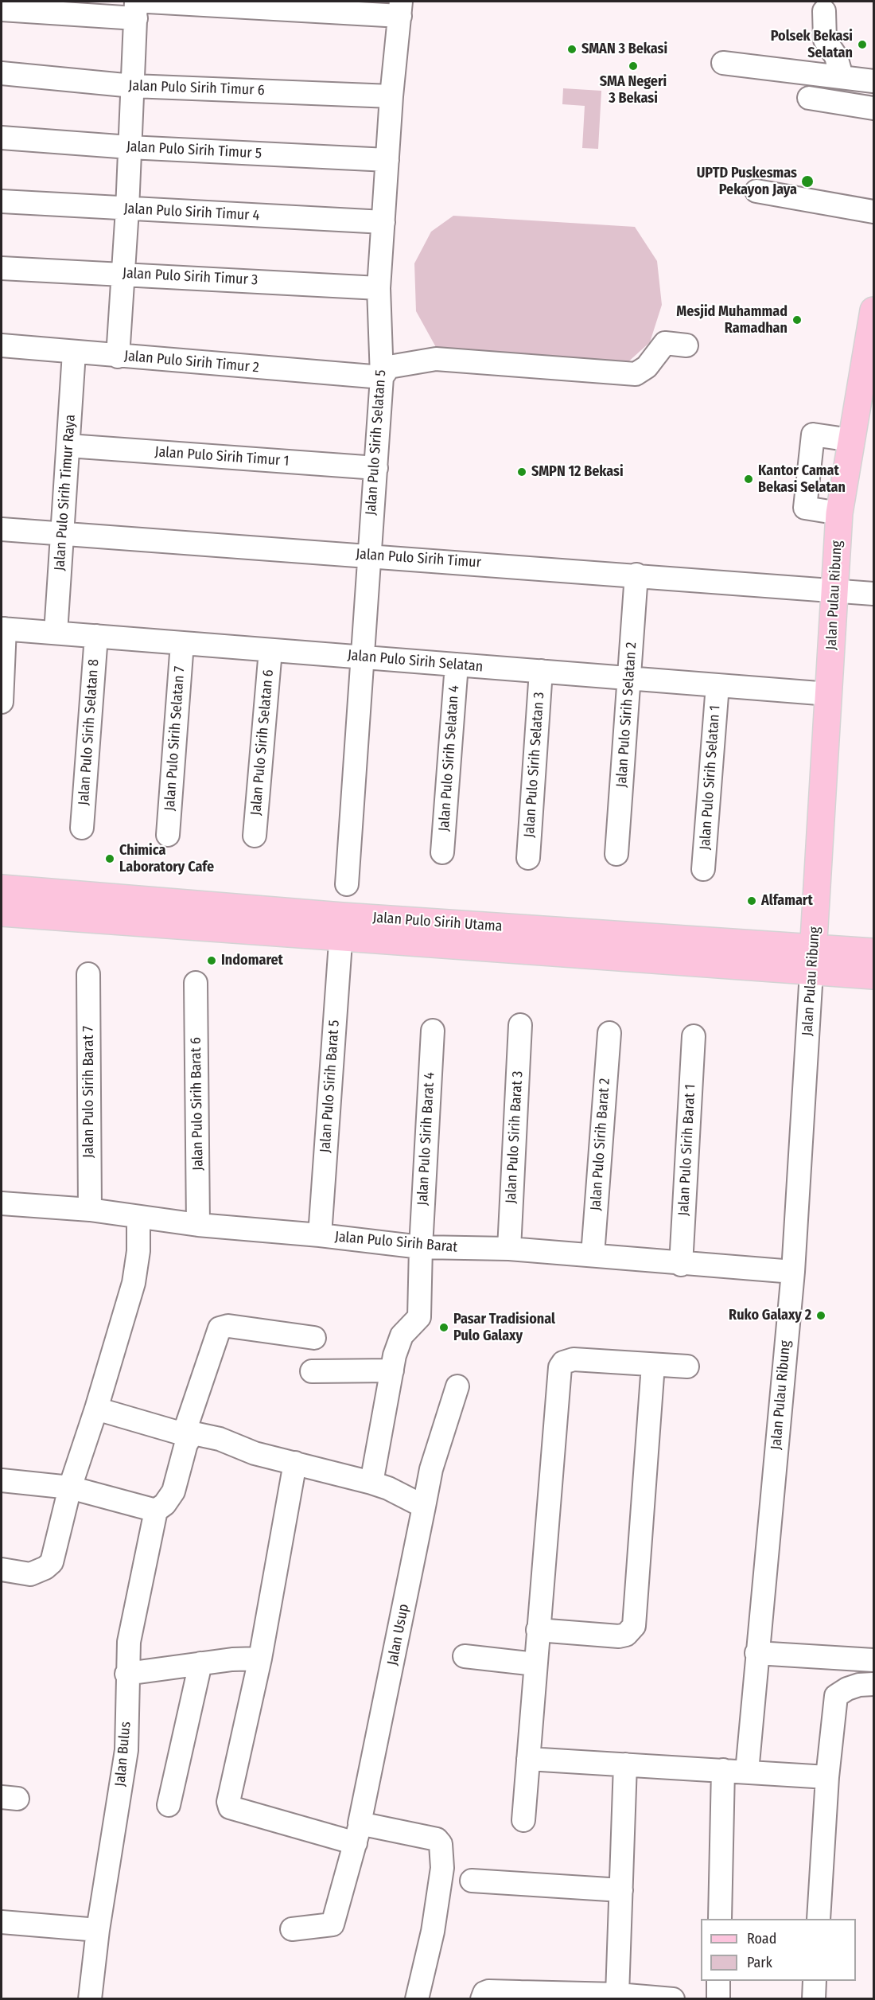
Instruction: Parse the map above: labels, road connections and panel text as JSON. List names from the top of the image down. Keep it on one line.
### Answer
{"streets":{"main road":["Jalan Pulau Ribung","Jalan Pulo Sirih Utama"],"street":["Jalan Pulo Sirih Timur 6","Jalan Pulo Sirih Timur 5","Jalan Pulo Sirih Timur 4","Jalan Pulo Sirih Timur 3","Jalan Pulo Sirih Timur 2","Jalan Pulo Sirih Selatan 5","Jalan Pulo Sirih Timur 1","Jalan Pulo Sirih Timur Raya","Jalan Pulo Sirih Timur","Jalan Pulo Sirih Selatan","Jalan Pulo Sirih Selatan 2","Jalan Pulo Sirih Selatan 8","Jalan Pulo Sirih Selatan 7","Jalan Pulo Sirih Selatan 6","Jalan Pulo Sirih Selatan 4","Jalan Pulo Sirih Selatan 3","Jalan Pulo Sirih Selatan 1","Jalan Pulo Sirih Barat 5","Jalan Pulo Sirih Barat 7","Jalan Pulo Sirih Barat 6","Jalan Pulo Sirih Barat 3","Jalan Pulo Sirih Barat 4","Jalan Pulo Sirih Barat 2","Jalan Pulo Sirih Barat 1","Jalan Pulo Sirih Barat","Jalan Usup","Jalan Bulus"]},"crossings":[["Jalan Pulo Sirih Timur 6","Jalan Pulo Sirih Selatan 5"],["Jalan Pulo Sirih Timur 5","Jalan Pulo Sirih Selatan 5"],["Jalan Pulo Sirih Timur 4","Jalan Pulo Sirih Selatan 5"],["Jalan Pulo Sirih Timur 3","Jalan Pulo Sirih Selatan 5"],["Jalan Pulo Sirih Timur 2","Jalan Pulo Sirih Selatan 5"],["Jalan Pulo Sirih Timur 2","Jalan Pulo Sirih Timur Raya"],["Jalan Pulo Sirih Selatan 5","Jalan Pulo Sirih Timur 1"],["Jalan Pulo Sirih Selatan 5","Jalan Pulo Sirih Timur"],["Jalan Pulo Sirih Selatan 5","Jalan Pulo Sirih Selatan"],["Jalan Pulo Sirih Timur 1","Jalan Pulo Sirih Timur Raya"],["Jalan Pulo Sirih Timur Raya","Jalan Pulo Sirih Timur"],["Jalan Pulo Sirih Timur Raya","Jalan Pulo Sirih Selatan"],["Jalan Pulo Sirih Timur","Jalan Pulau Ribung"],["Jalan Pulo Sirih Timur","Jalan Pulo Sirih Selatan 2"],["Jalan Pulau Ribung","Jalan Pulo Sirih Selatan"],["Jalan Pulau Ribung","Jalan Pulo Sirih Utama"],["Jalan Pulau Ribung","Jalan Pulo Sirih Barat"],["Jalan Pulo Sirih Selatan","Jalan Pulo Sirih Selatan 2"],["Jalan Pulo Sirih Selatan","Jalan Pulo Sirih Selatan 8"],["Jalan Pulo Sirih Selatan","Jalan Pulo Sirih Selatan 7"],["Jalan Pulo Sirih Selatan","Jalan Pulo Sirih Selatan 6"],["Jalan Pulo Sirih Selatan","Jalan Pulo Sirih Selatan 4"],["Jalan Pulo Sirih Selatan","Jalan Pulo Sirih Selatan 3"],["Jalan Pulo Sirih Selatan","Jalan Pulo Sirih Selatan 1"],["Jalan Pulo Sirih Utama","Jalan Pulo Sirih Barat 5"],["Jalan Pulo Sirih Barat 5","Jalan Pulo Sirih Barat"],["Jalan Pulo Sirih Barat 7","Jalan Pulo Sirih Barat"],["Jalan Pulo Sirih Barat 6","Jalan Pulo Sirih Barat"],["Jalan Pulo Sirih Barat 3","Jalan Pulo Sirih Barat"],["Jalan Pulo Sirih Barat 4","Jalan Pulo Sirih Barat"],["Jalan Pulo Sirih Barat 2","Jalan Pulo Sirih Barat"],["Jalan Pulo Sirih Barat 1","Jalan Pulo Sirih Barat"]],"places":["Polsek Bekasi Selatan","SMAN 3 Bekasi","SMA Negeri 3 Bekasi","UPTD Puskesmas Pekayon Jaya","Mesjid Muhammad Ramadhan","SMPN 12 Bekasi","Kantor Camat Bekasi Selatan","Chimica Laboratory Cafe","Alfamart","Indomaret","Ruko Galaxy 2","Pasar Tradisional Pulo Galaxy"],"legend":["Road","Park"]}
